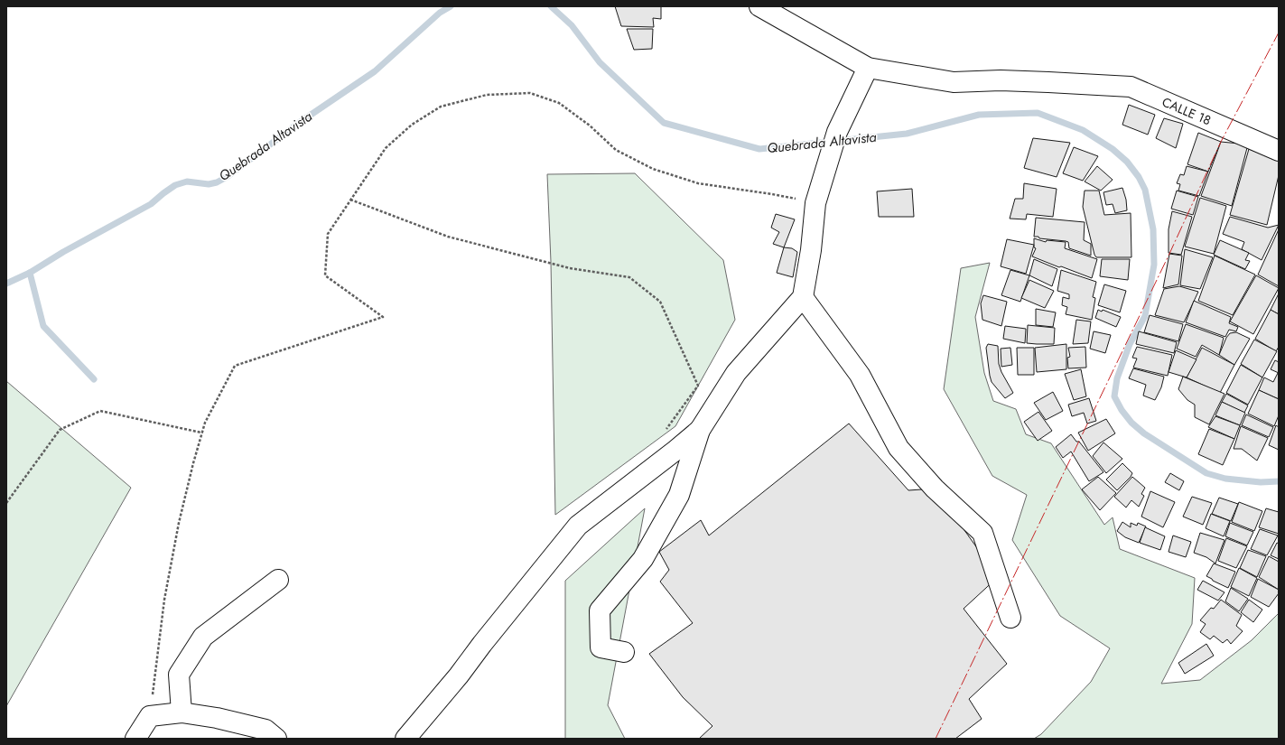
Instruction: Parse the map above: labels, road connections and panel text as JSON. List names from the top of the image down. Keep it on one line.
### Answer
{"streets":{"street":["CALLE 18"]},"water":["Quebrada Altavista"]}
